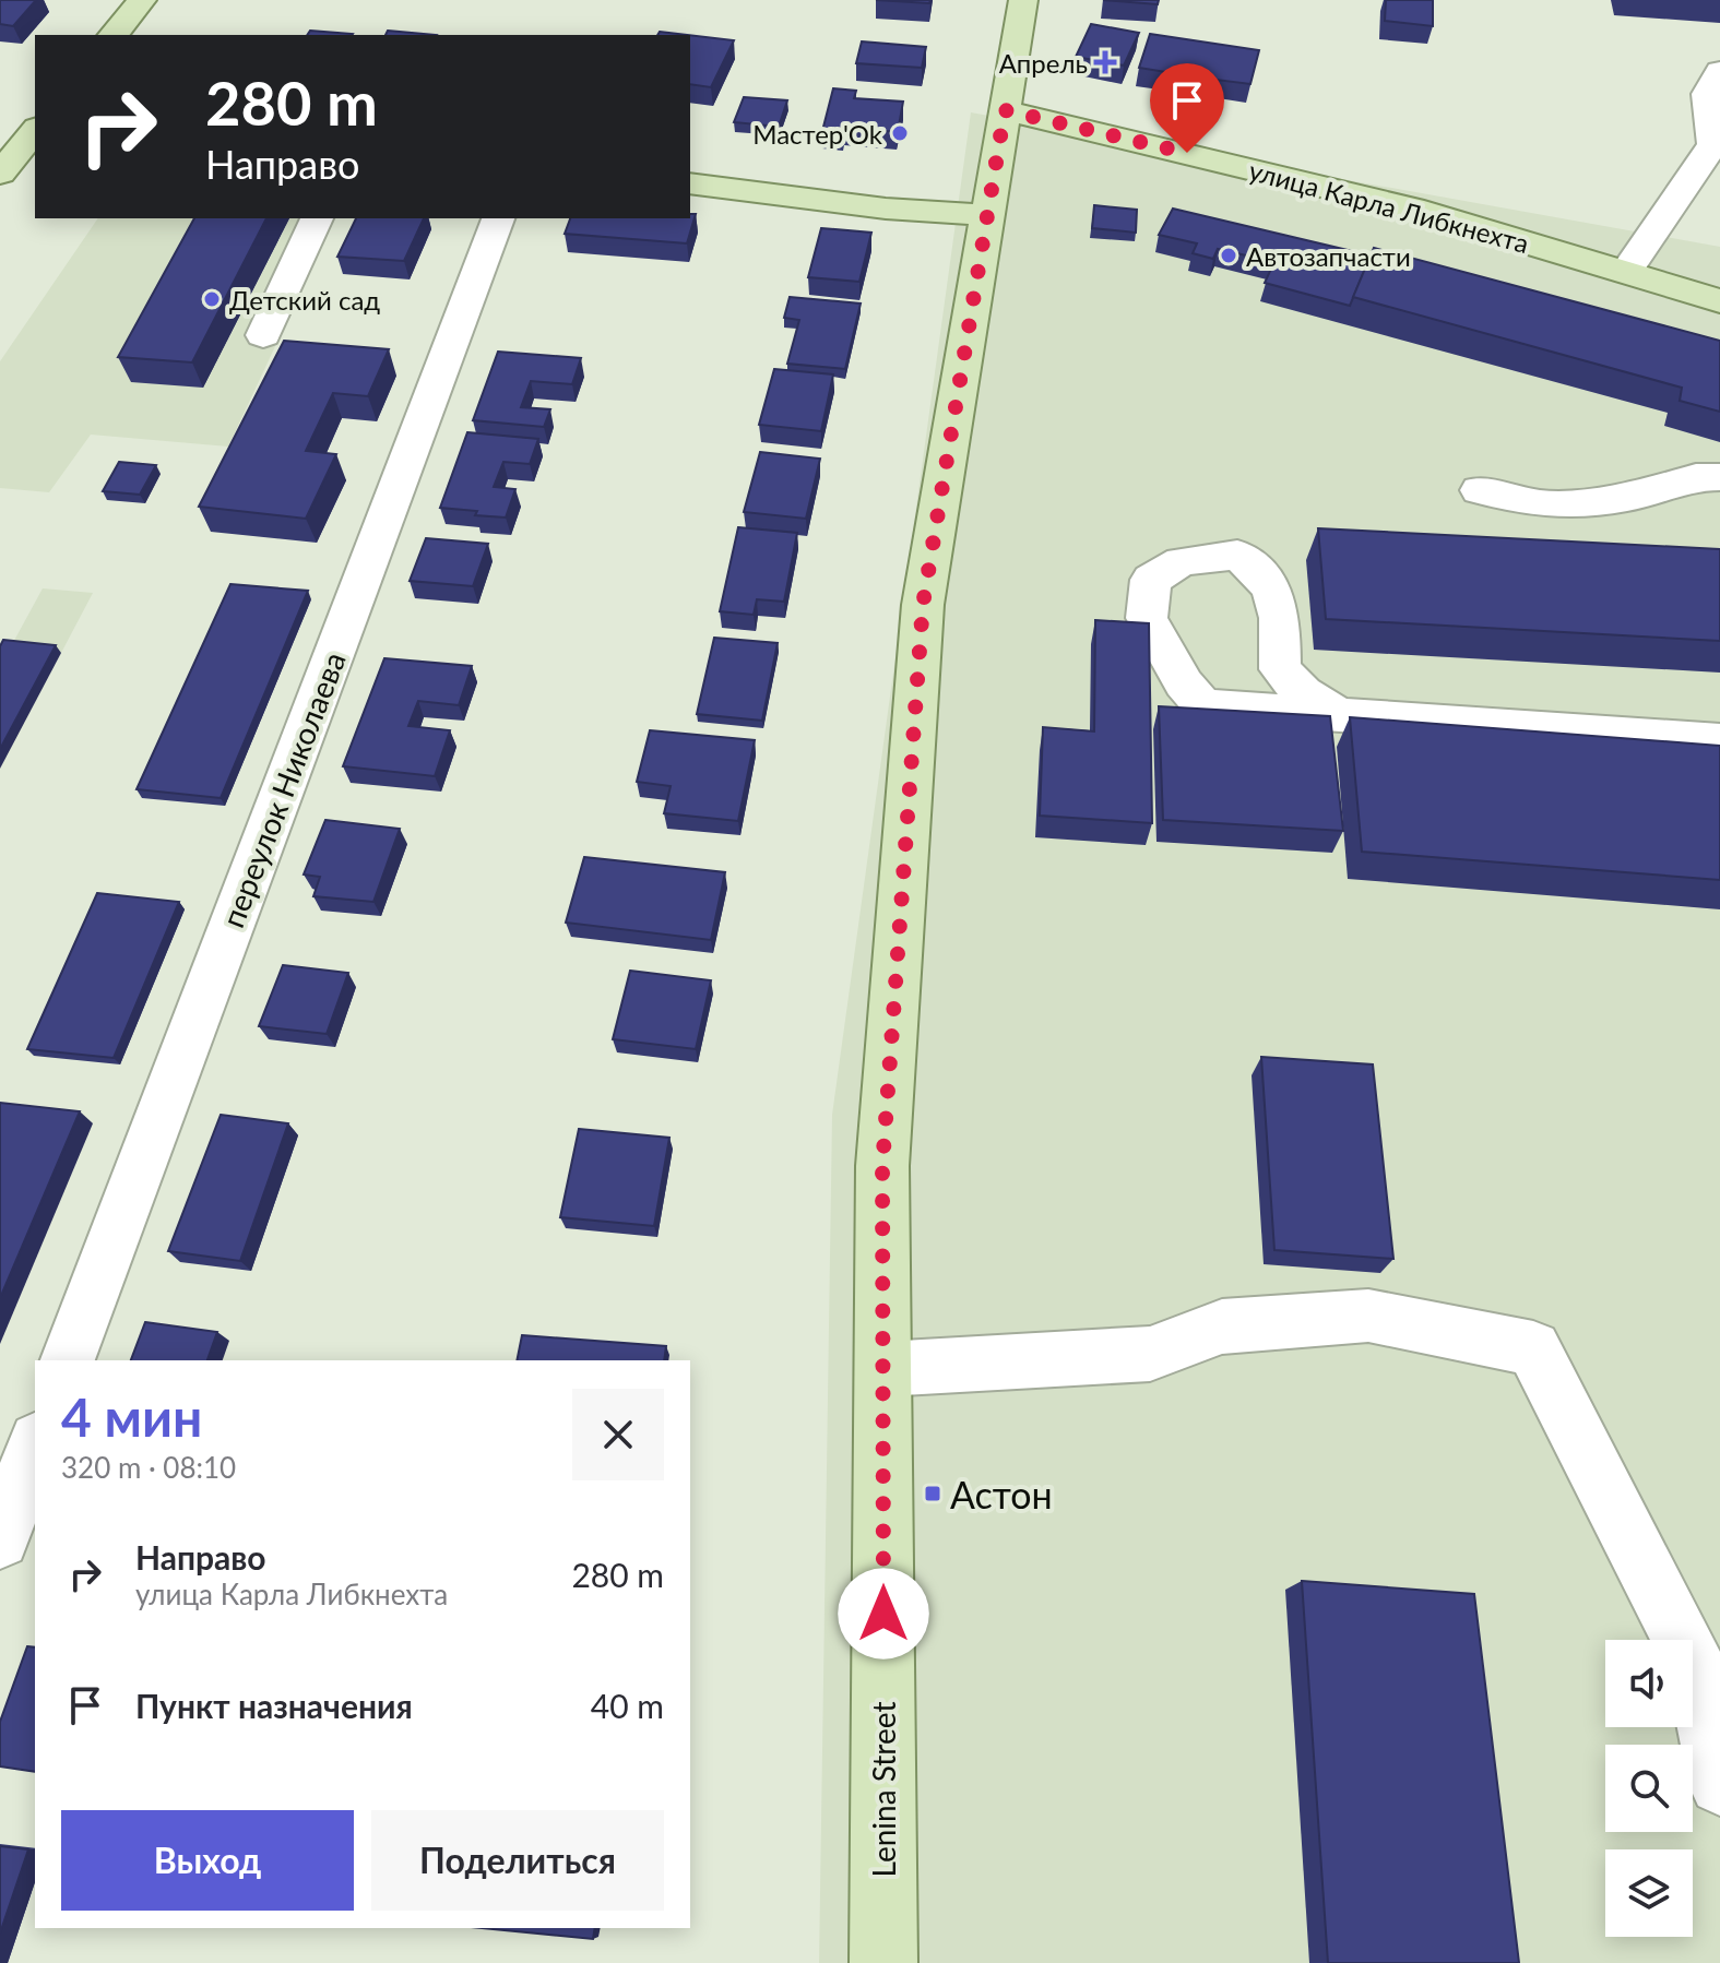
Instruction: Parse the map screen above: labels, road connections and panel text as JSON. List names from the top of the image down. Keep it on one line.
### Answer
{"streets":{"main road":["улица Карла Либкнехта","Lenina Street"],"street":["переулок Николаева"]},"crossings":[["улица Карла Либкнехта","Lenina Street"]],"places":{"health":["Апрель"],"other":["Мастер'Ok","Автозапчасти","Детский сад"],"transit":["Астон"]},"page":{"turn":["280 m","Направо"],"heading":["4 мин","320 m · 08:10"],"list":[{"name":"Направо","note":"улица Карла Либкнехта","value":"280 m"},{"name":"Пункт назначения","value":"40 m"}],"buttons":["Выход","Поделиться"]}}
